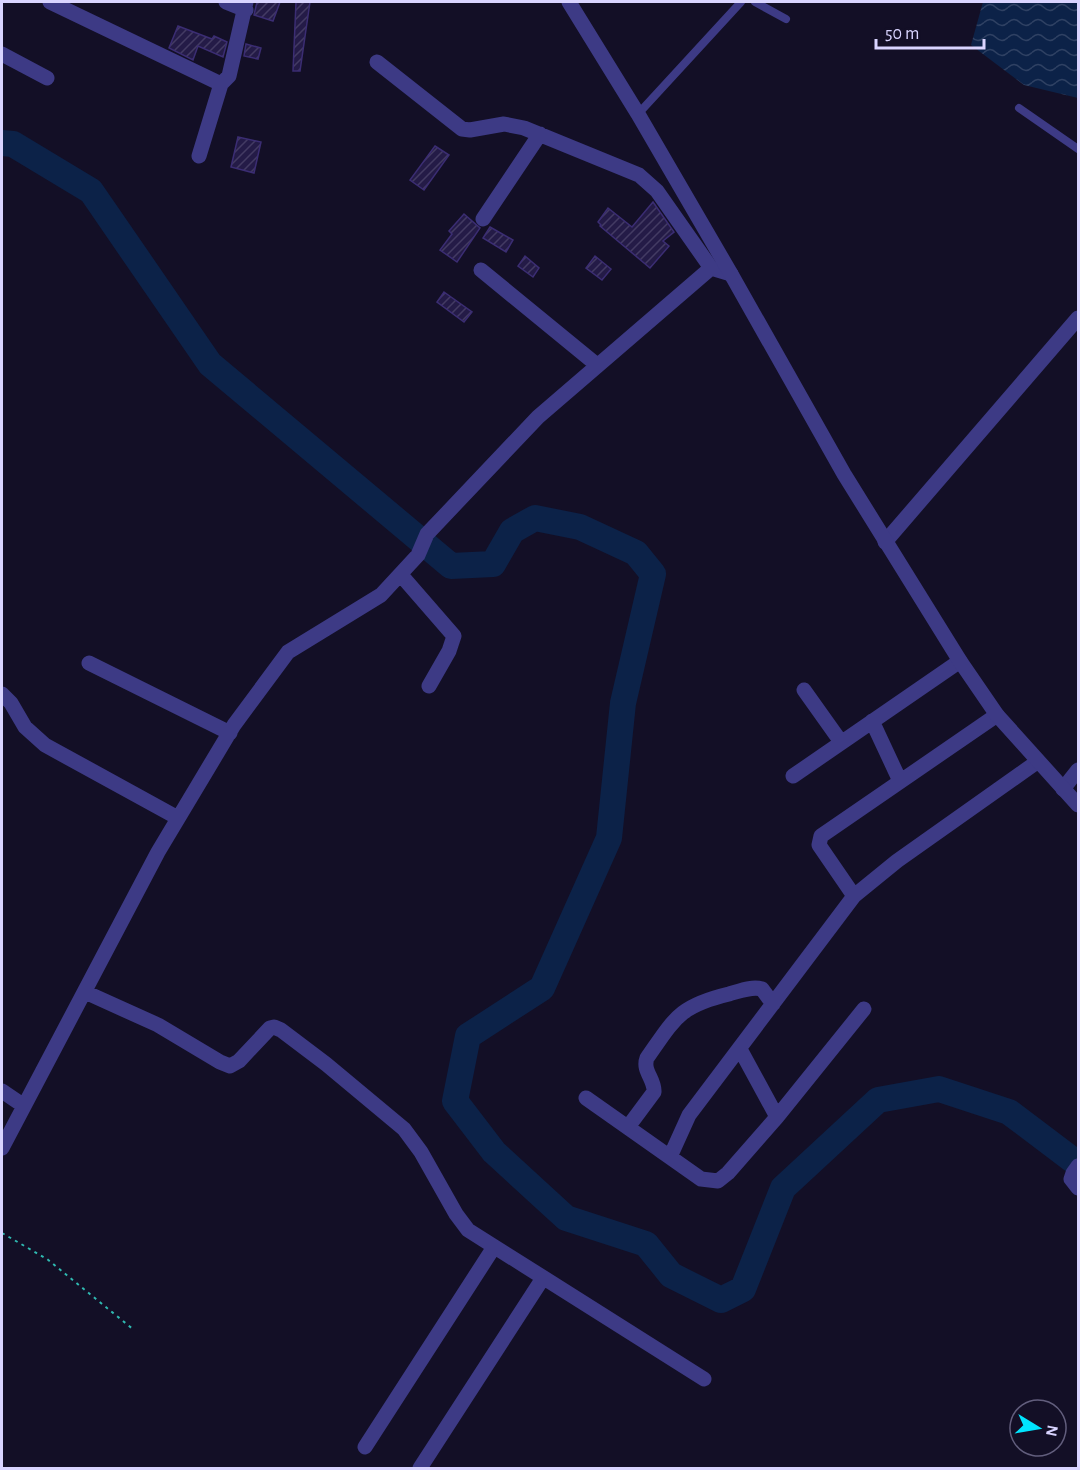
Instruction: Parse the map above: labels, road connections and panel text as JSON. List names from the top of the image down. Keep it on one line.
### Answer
{"scale_bar":"50 m","north":"right"}
